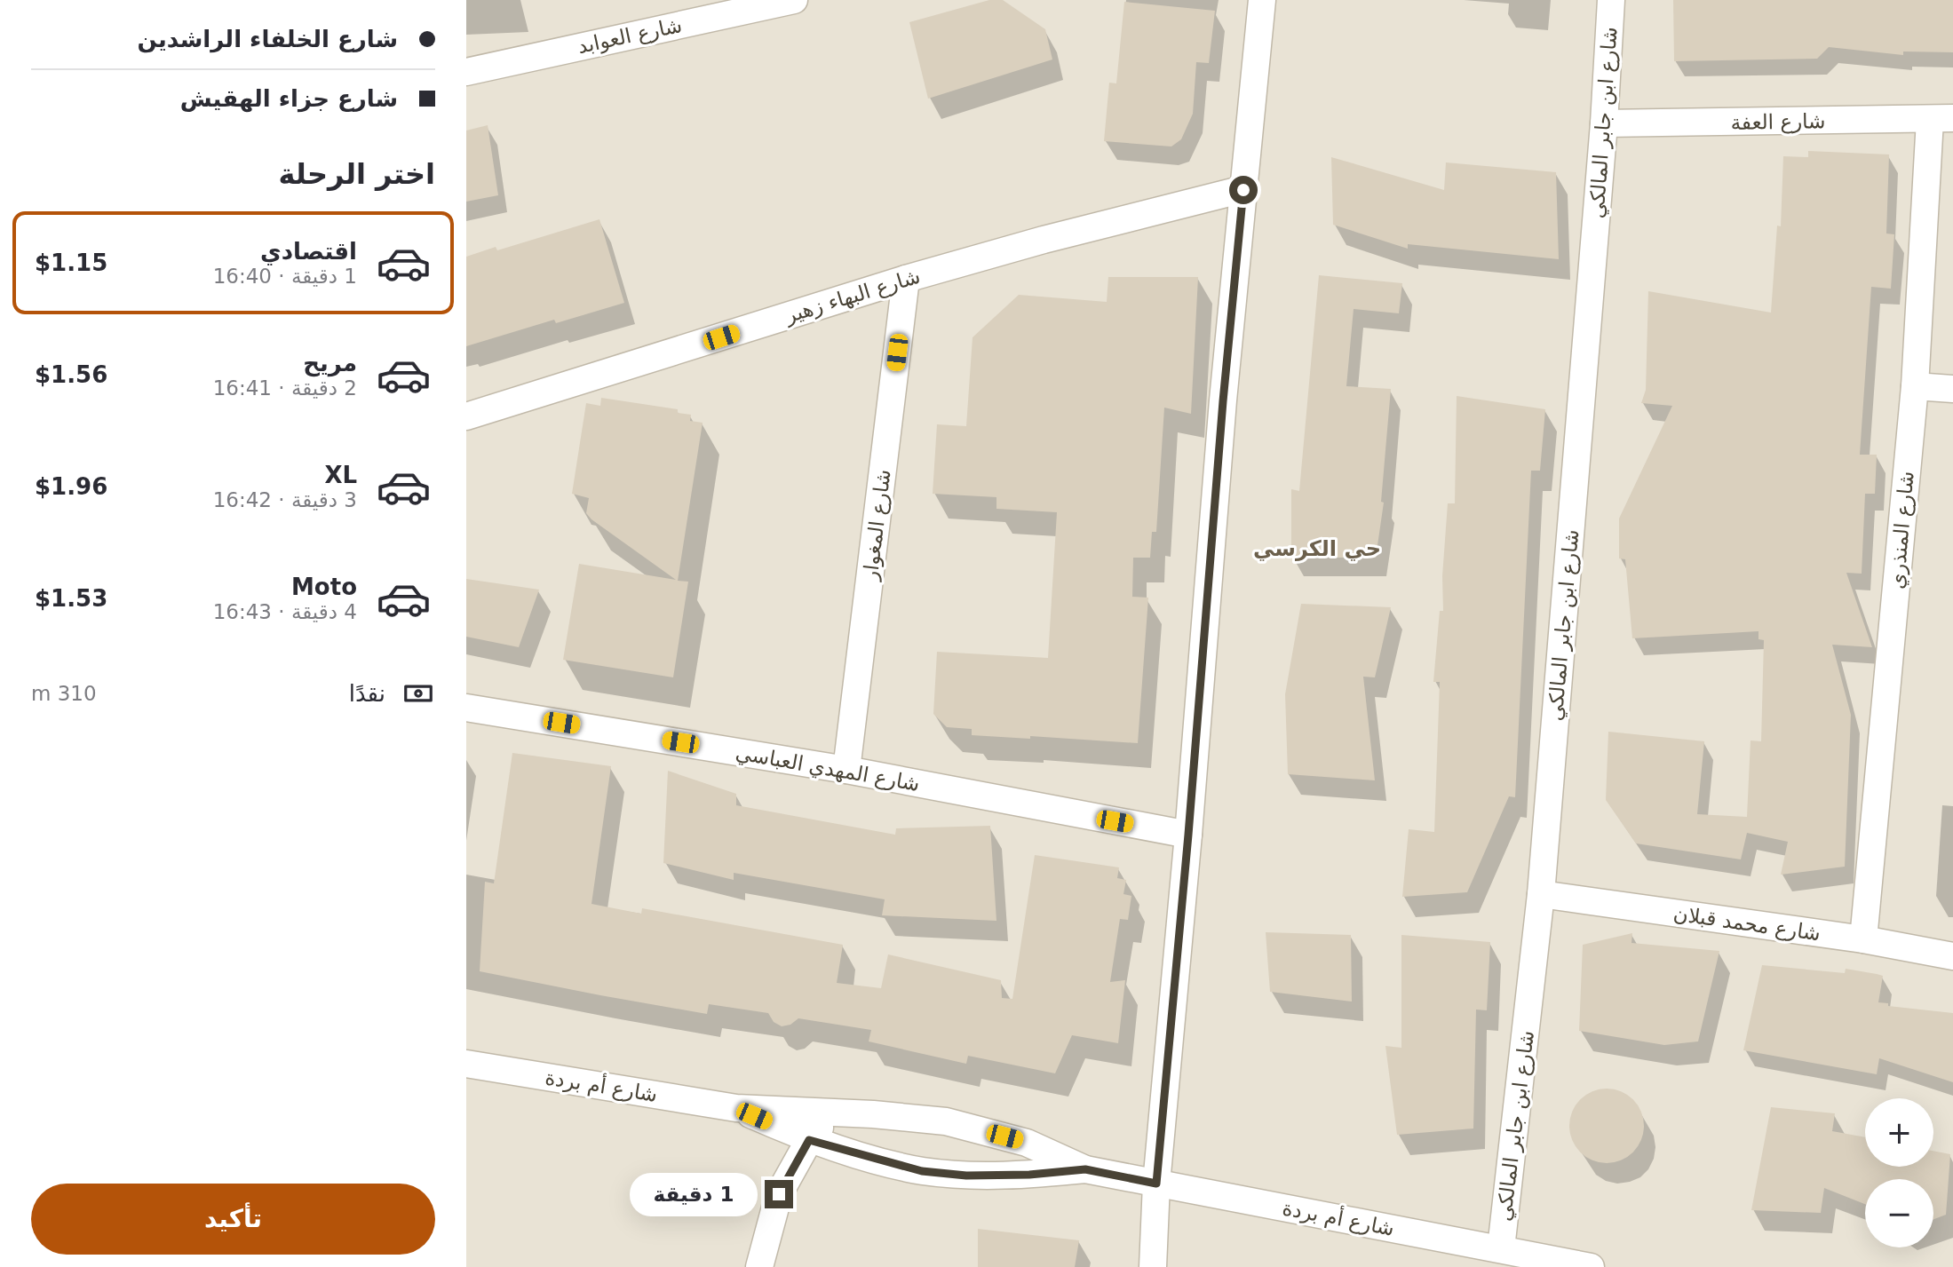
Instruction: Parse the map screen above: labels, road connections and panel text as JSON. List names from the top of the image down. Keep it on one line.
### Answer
{"streets":{"street":["شارع العوابد","شارع العفة","شارع ابن جابر المالكي","شارع البهاء زهير","شارع المغوار","شارع المنذري","شارع المهدي العباسي","شارع محمد قبلان","شارع أم بردة"]},"crossings":[["شارع العفة","شارع ابن جابر المالكي"],["شارع العفة","شارع المنذري"],["شارع ابن جابر المالكي","شارع محمد قبلان"],["شارع ابن جابر المالكي","شارع أم بردة"],["شارع البهاء زهير","شارع المغوار"],["شارع المغوار","شارع المهدي العباسي"],["شارع المنذري","شارع محمد قبلان"]],"districts":["حي الكرسي"],"page":{"banner":["شارع الخلفاء الراشدين","شارع جزاء الهقيش"],"heading":"اختر الرحلة","list":[{"name":"اقتصادي","note":"1 دقيقة · 16:40","value":"$1.15"},{"name":"مريح","note":"2 دقيقة · 16:41","value":"$1.56"},{"name":"XL","note":"3 دقيقة · 16:42","value":"$1.96"},{"name":"Moto","note":"4 دقيقة · 16:43","value":"$1.53"}],"pay":["نقدًا","310 m"],"map_buttons":["+","−"],"buttons":"تأكيد","bubble":"1 دقيقة"}}
